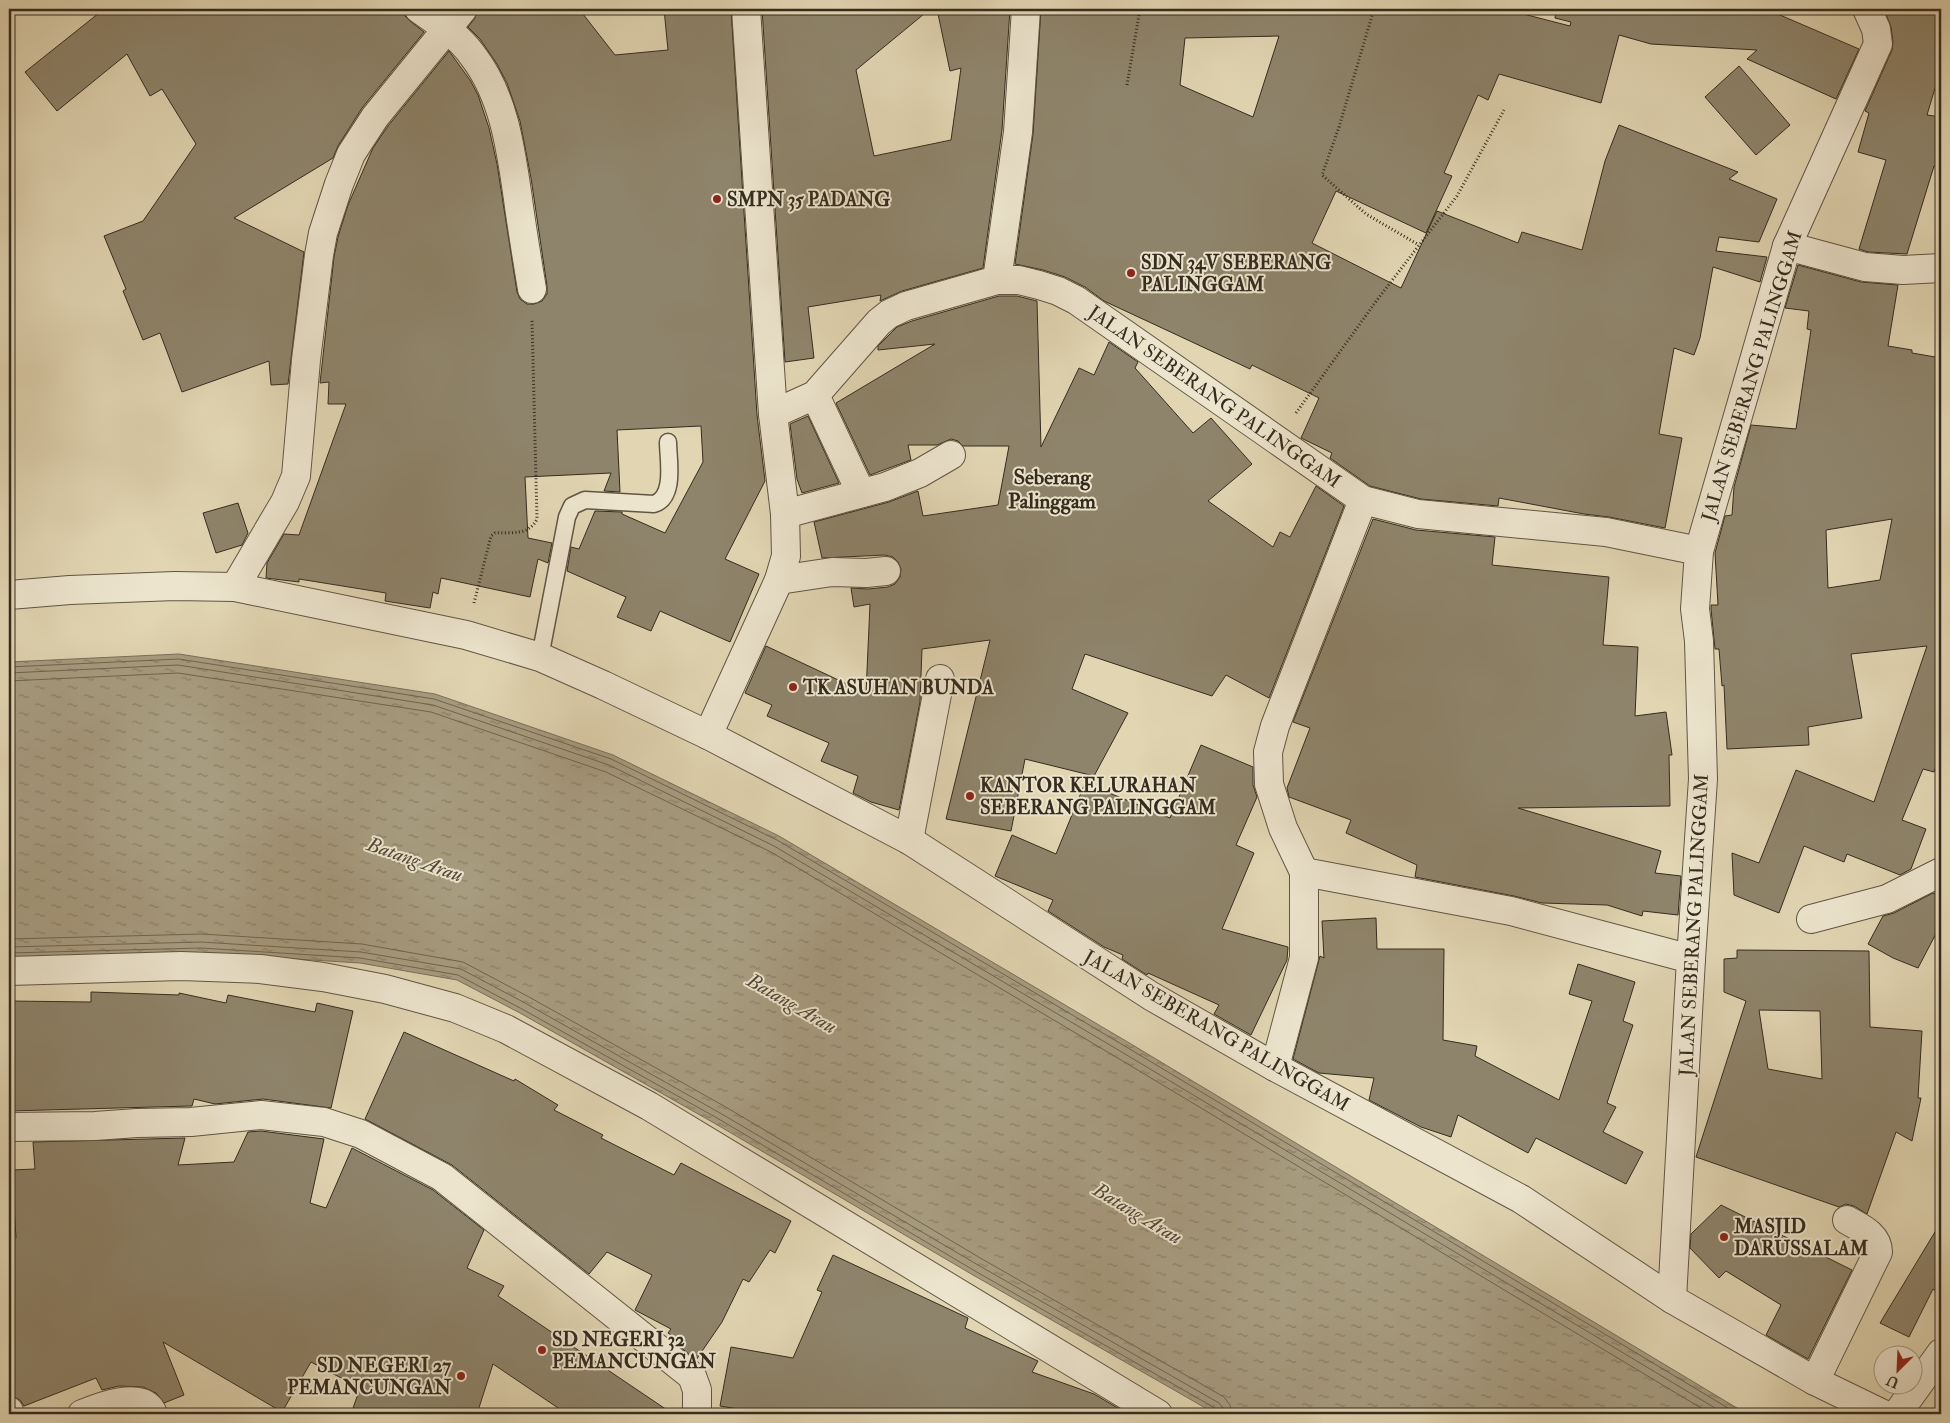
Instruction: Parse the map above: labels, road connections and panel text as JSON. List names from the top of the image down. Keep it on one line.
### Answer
{"streets":{"street":["JALAN SEBERANG PALINGGAM"]},"districts":["Seberang Palinggam"],"water":["Batang Arau"],"places":["SMPN 35 PADANG","SDN 34V SEBERANG PALINGGAM","TK ASUHAN BUNDA","KANTOR KELURAHAN SEBERANG PALINGGAM","MASJID DARUSSALAM","SD NEGERI 32 PEMANCUNGAN","SD NEGERI 27 PEMANCUNGAN"],"north":"bottom left"}
